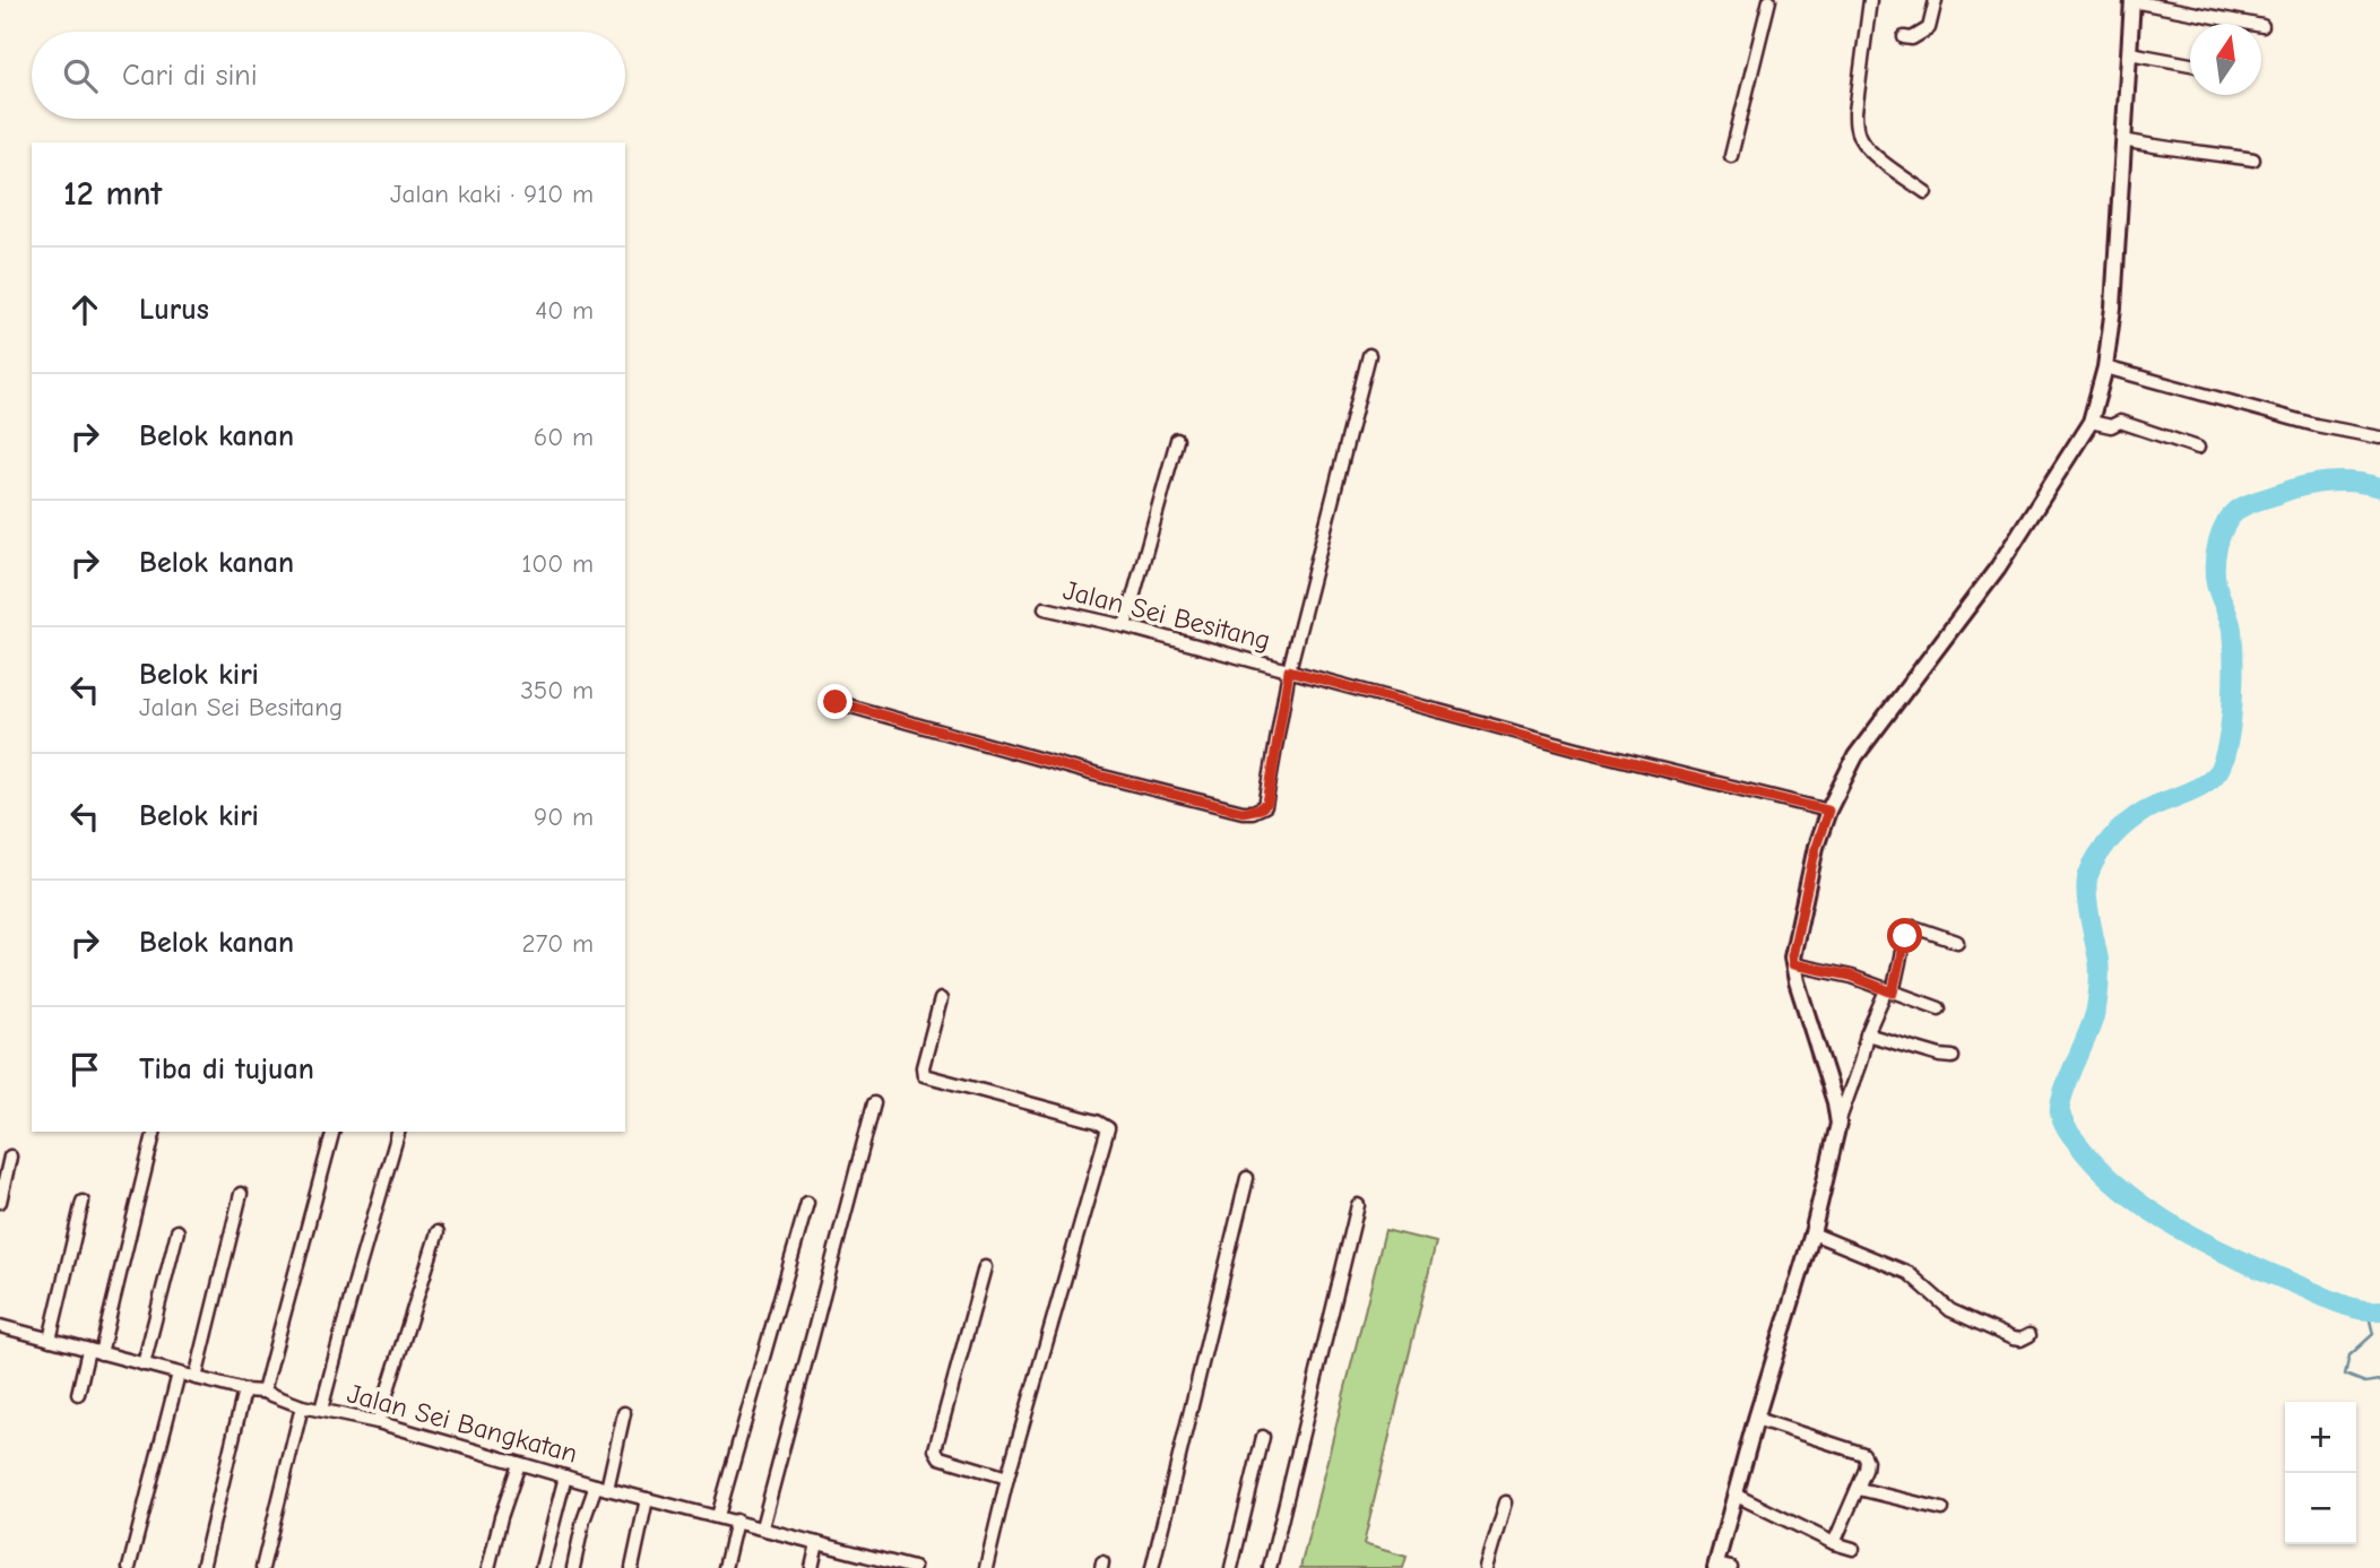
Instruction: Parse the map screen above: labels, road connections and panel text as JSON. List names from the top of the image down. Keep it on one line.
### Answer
{"streets":{"street":["Jalan Sei Besitang","Jalan Sei Bangkatan"]},"north":"top","page":{"search":"Cari di sini","heading":["12 mnt","Jalan kaki · 910 m"],"list":[["Lurus","40 m"],["Belok kanan","60 m"],["Belok kanan","100 m"],["Belok kiri","Jalan Sei Besitang","350 m"],["Belok kiri","90 m"],["Belok kanan","270 m"],"Tiba di tujuan"],"map_buttons":["+","−"]}}
